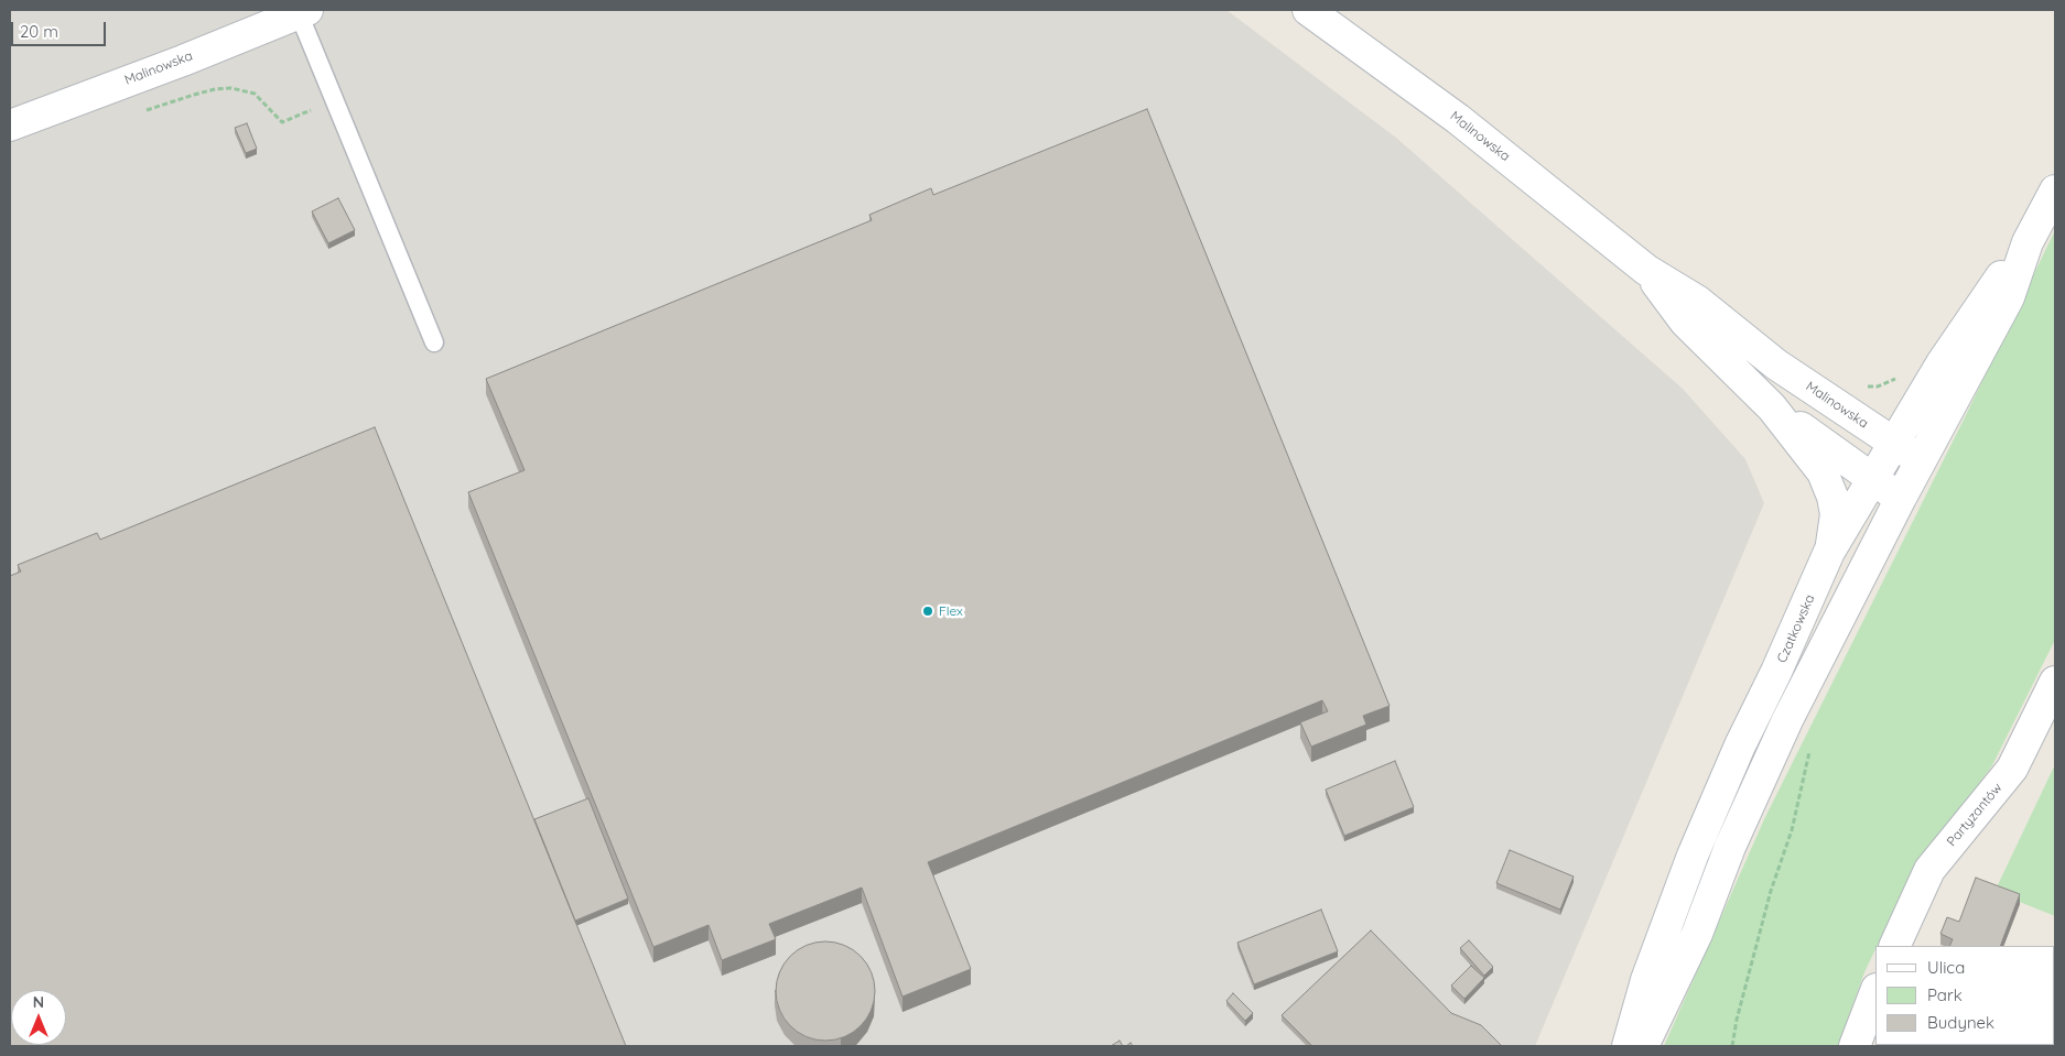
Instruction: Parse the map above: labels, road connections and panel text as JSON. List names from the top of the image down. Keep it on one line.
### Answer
{"streets":{"street":["Malinowska","Czatkowska","Partyzantów"]},"crossings":[["Malinowska","Czatkowska"]],"places":["Flex"],"legend":["Ulica","Park","Budynek"],"scale_bar":"20 m","north":"top"}
